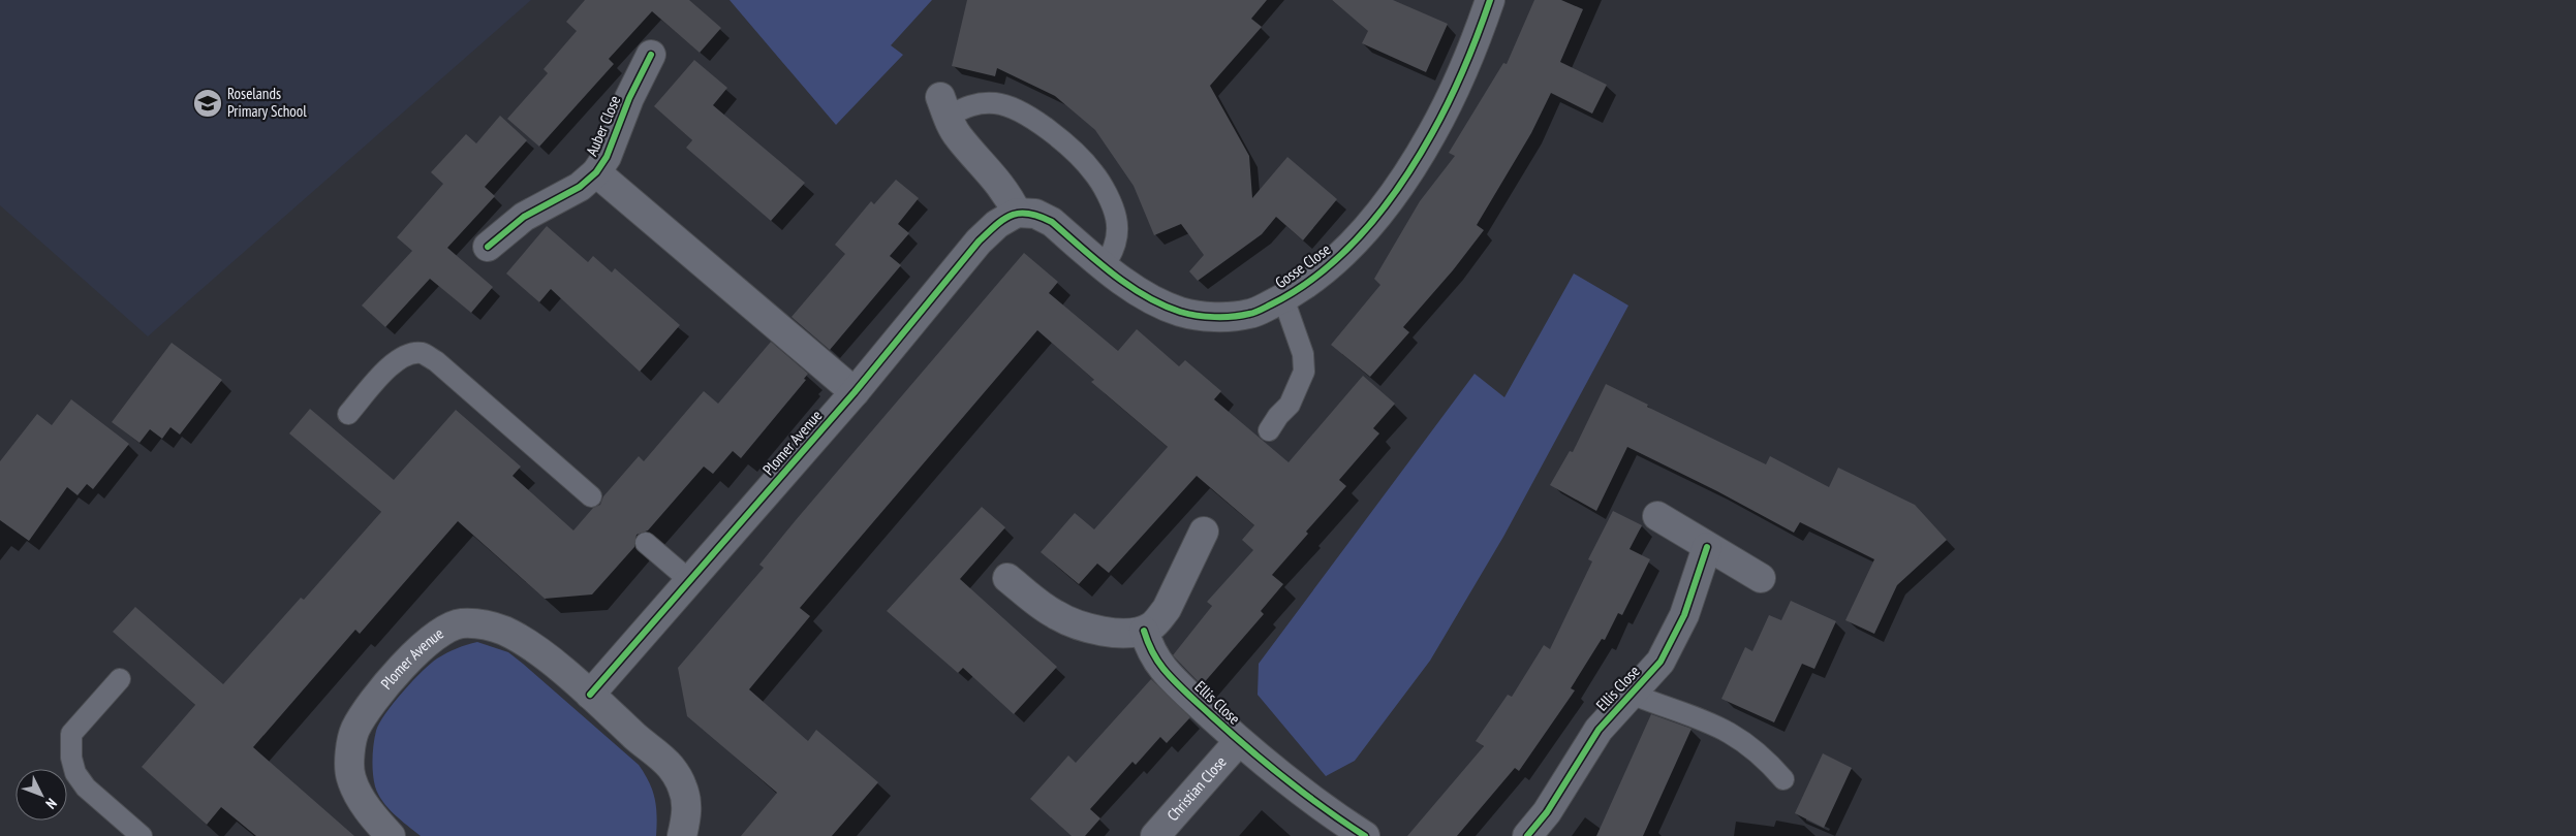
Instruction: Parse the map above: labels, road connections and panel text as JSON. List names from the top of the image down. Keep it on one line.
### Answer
{"streets":{"street":["Auber Close","Gosse Close","Plomer Avenue","Ellis Close","Christian Close"]},"crossings":[["Auber Close","Plomer Avenue"],["Gosse Close","Plomer Avenue"],["Ellis Close","Christian Close"]],"places":{"school or university":["Roselands Primary School"]},"north":"bottom right"}
